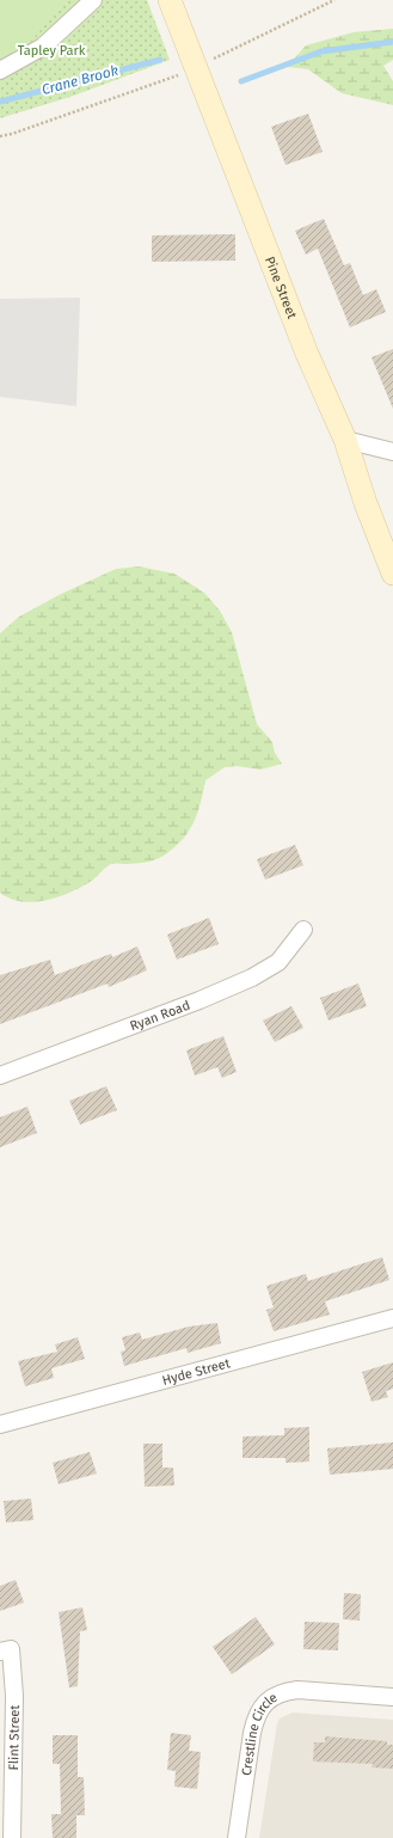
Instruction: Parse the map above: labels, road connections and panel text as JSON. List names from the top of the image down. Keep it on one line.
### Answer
{"streets":{"street":["Pine Street","Ryan Road","Hyde Street","Flint Street","Crestline Circle"]},"water":["Crane Brook"],"parks":["Tapley Park"]}
